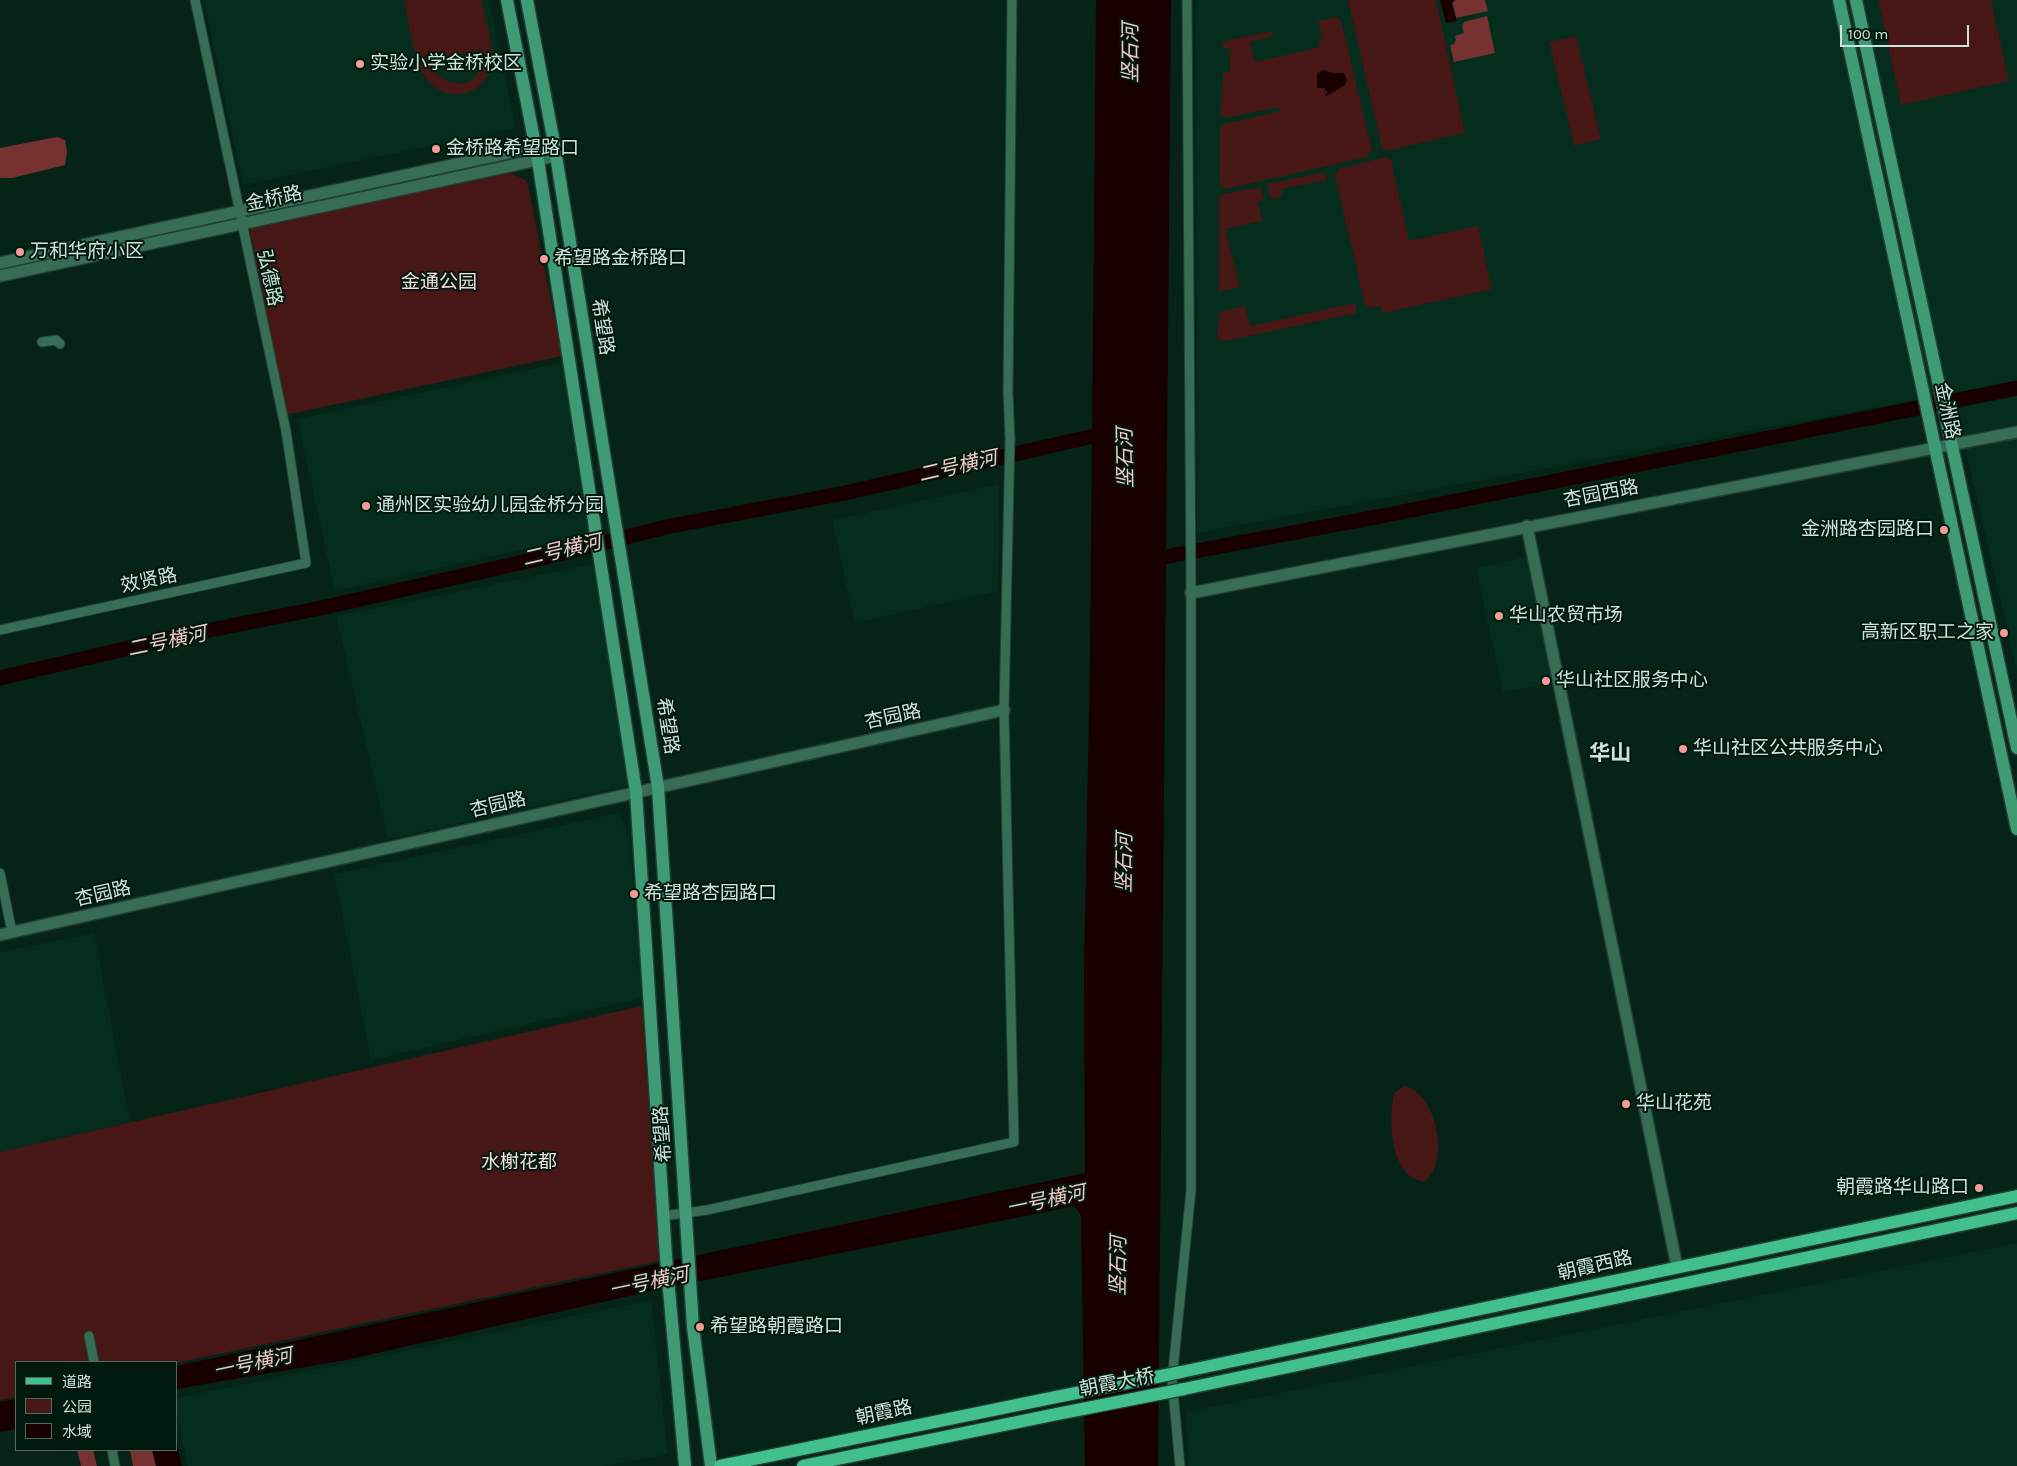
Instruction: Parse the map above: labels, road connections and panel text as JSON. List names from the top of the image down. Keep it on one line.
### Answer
{"streets":{"main road":["希望路","金洲路","朝霞西路","朝霞大桥","朝霞路"],"street":["金桥路","弘德路","杏园西路","效贤路","杏园路"]},"crossings":[["金桥路","弘德路"],["金桥路","希望路"],["弘德路","效贤路"],["希望路","杏园路"],["金洲路","杏园西路"],["朝霞西路","朝霞大桥"],["朝霞大桥","朝霞路"]],"districts":["华山"],"water":["竖石河","二号横河","一号横河"],"parks":["金通公园","水榭花都"],"places":["实验小学金桥校区","金桥路希望路口","万和华府小区","希望路金桥路口","通州区实验幼儿园金桥分园","金洲路杏园路口","华山农贸市场","高新区职工之家","华山社区服务中心","华山社区公共服务中心","希望路杏园路口","华山花苑","朝霞路华山路口","希望路朝霞路口"],"legend":["道路","公园","水域"],"scale_bar":"100 m"}
